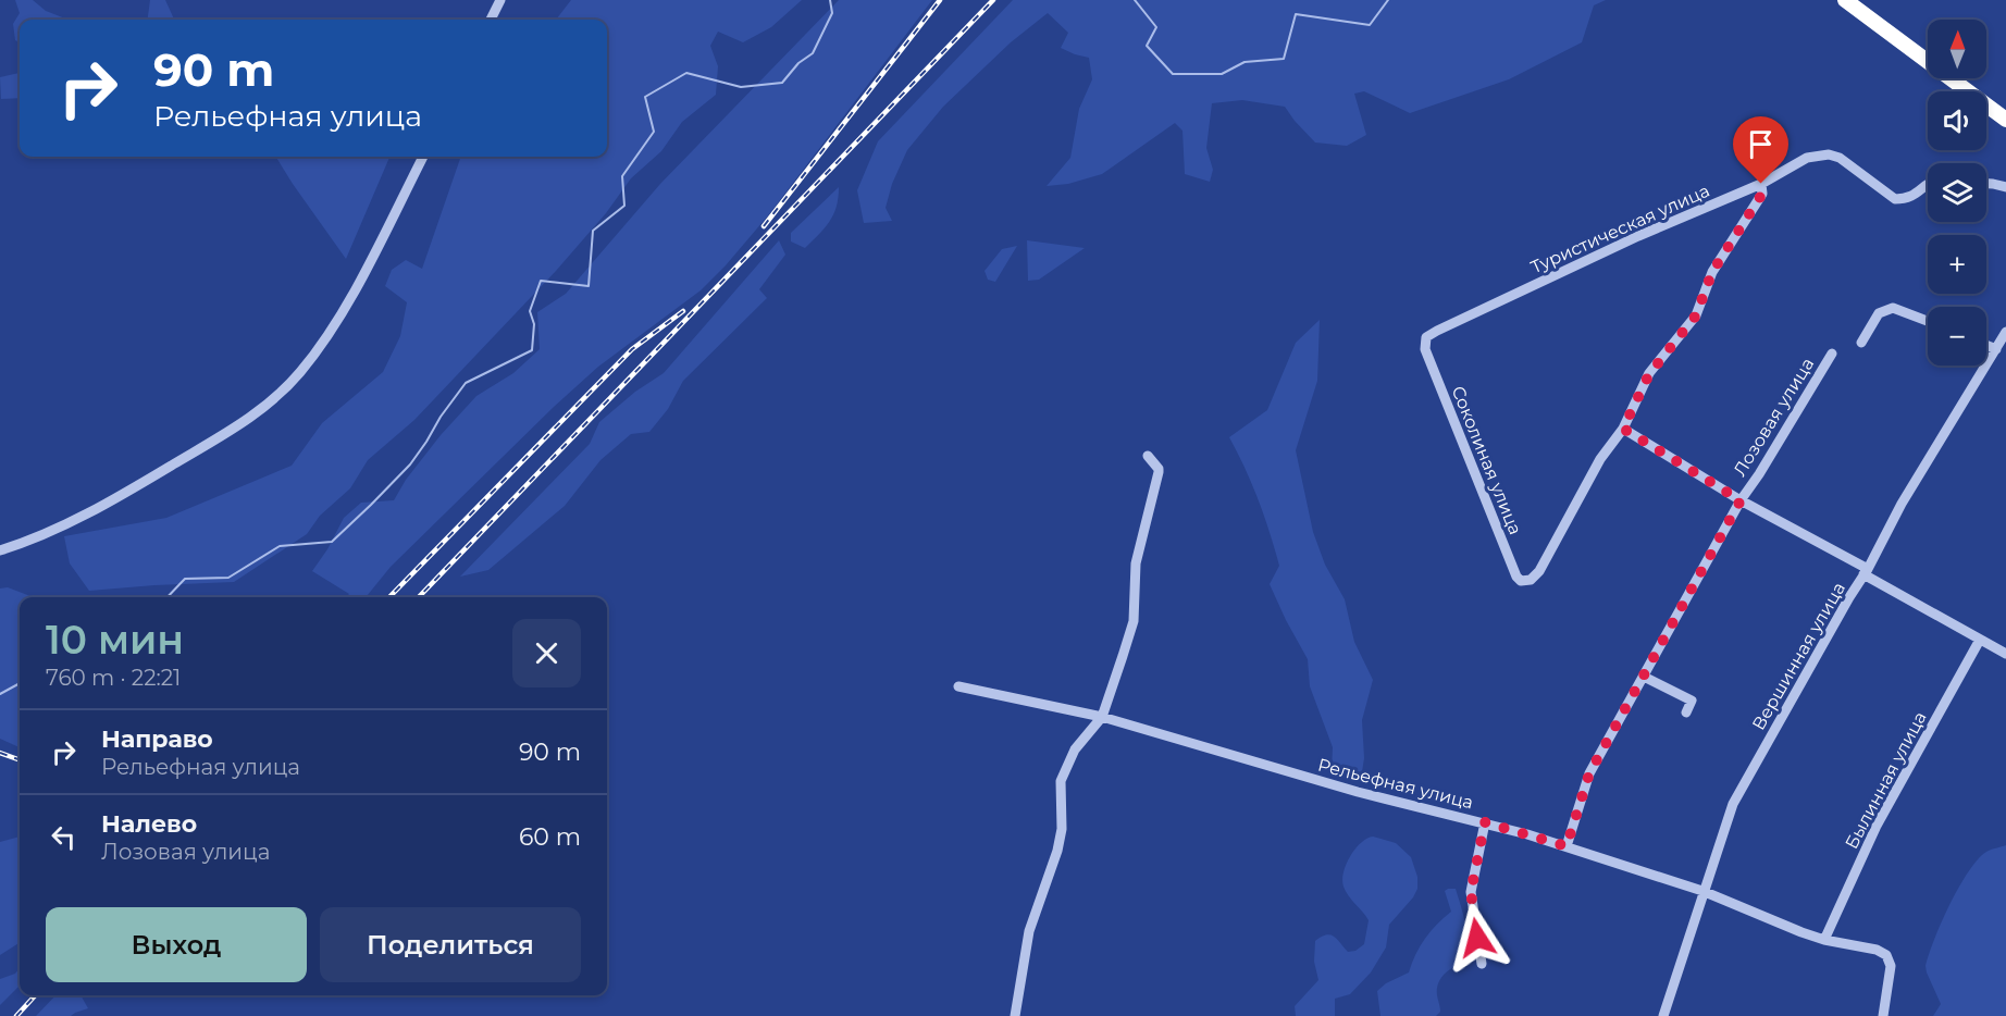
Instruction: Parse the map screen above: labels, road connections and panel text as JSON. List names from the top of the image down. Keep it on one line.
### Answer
{"streets":{"street":["Туристическая улица","Лозовая улица","Соколиная улица","Вершинная улица","Былинная улица","Рельефная улица"]},"crossings":[["Туристическая улица","Соколиная улица"],["Лозовая улица","Рельефная улица"],["Вершинная улица","Рельефная улица"],["Былинная улица","Рельефная улица"]],"north":"top","page":{"map_buttons":["+","−"],"turn":["90 m","Рельефная улица"],"heading":["10 мин","760 m · 22:21"],"list":[{"name":"Направо","note":"Рельефная улица","value":"90 m"},{"name":"Налево","note":"Лозовая улица","value":"60 m"}],"buttons":["Выход","Поделиться"]}}
